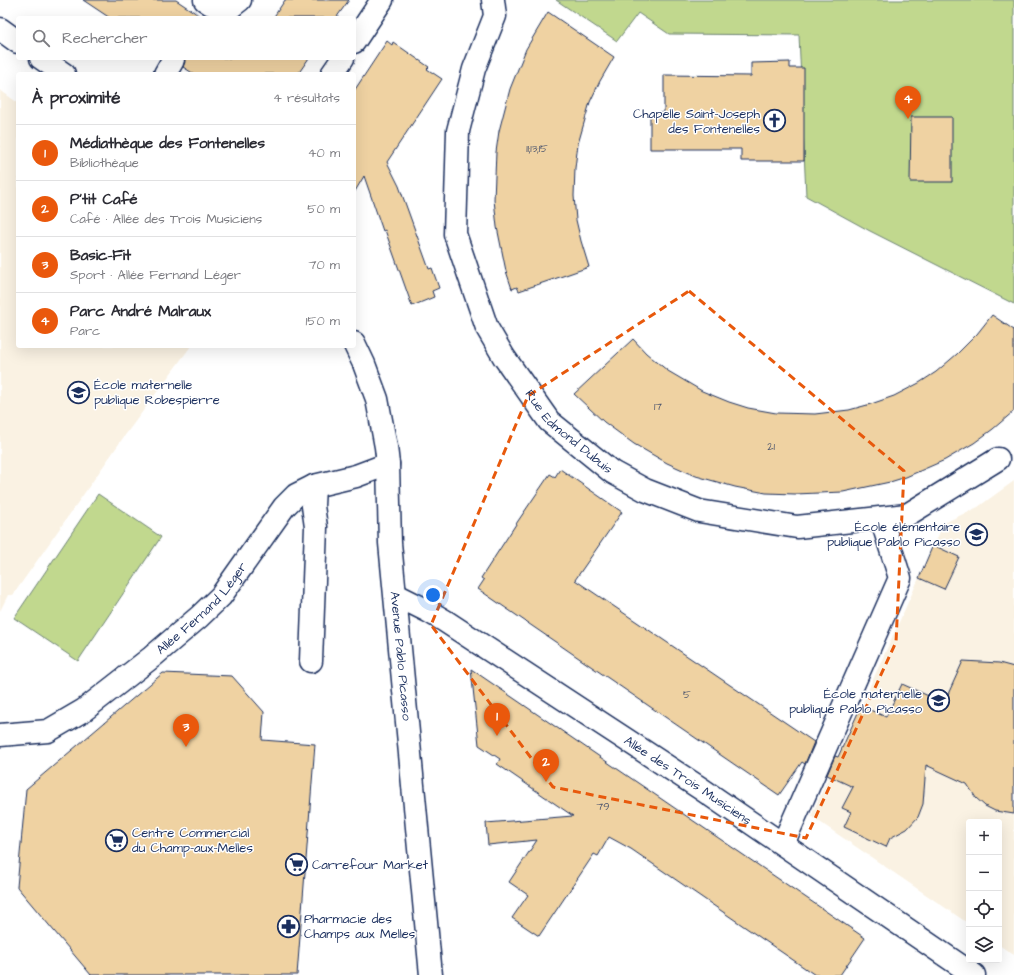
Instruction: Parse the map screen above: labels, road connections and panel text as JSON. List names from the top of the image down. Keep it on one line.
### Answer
{"streets":{"street":["Rue Edmond Dubuis","Allée Fernand Léger","Avenue Pablo Picasso","Allée des Trois Musiciens"]},"crossings":[["Allée Fernand Léger","Avenue Pablo Picasso"],["Avenue Pablo Picasso","Allée des Trois Musiciens"]],"places":{"church":["Chapelle Saint-Joseph des Fontenelles"],"school or university":["École maternelle publique Robespierre","École élémentaire publique Pablo Picasso","École maternelle publique Pablo Picasso"],"supermarket":["Centre Commercial du Champ-aux-Melles","Carrefour Market"],"pharmacy":["Pharmacie des Champs aux Melles"]},"house_numbers":["11;13;15","17","21","5","79"],"page":{"search":"Rechercher","heading":["À proximité","4 résultats"],"pins":["4","1","3","2"],"list":[{"mark":"1","name":"Médiathèque des Fontenelles","note":"Bibliothèque","value":"40 m"},{"mark":"2","name":"P'tit Café","note":"Café · Allée des Trois Musiciens","value":"50 m"},{"mark":"3","name":"Basic-Fit","note":"Sport · Allée Fernand Léger","value":"70 m"},{"mark":"4","name":"Parc André Malraux","note":"Parc","value":"150 m"}],"map_buttons":["+","−"]}}
